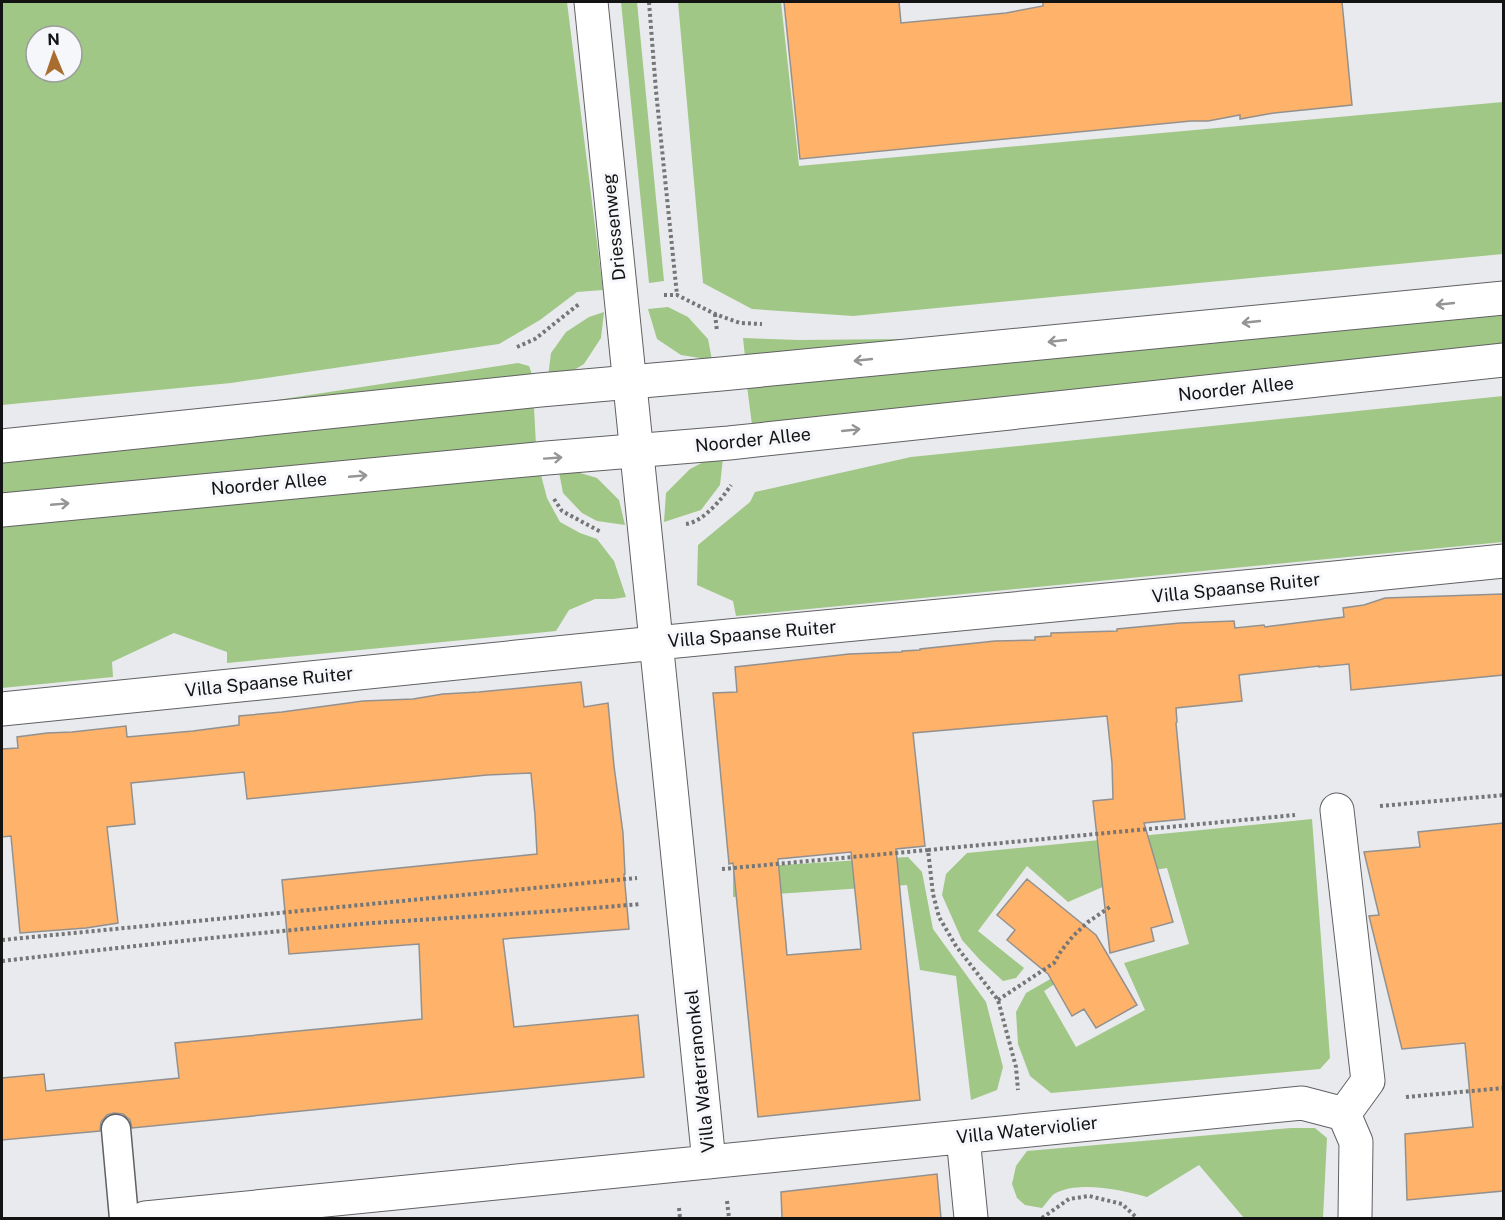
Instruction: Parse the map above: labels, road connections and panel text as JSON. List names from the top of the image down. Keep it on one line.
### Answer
{"streets":{"street":["Driessenweg","Noorder Allee","Villa Spaanse Ruiter","Villa Waterranonkel","Villa Waterviolier"]},"crossings":[["Driessenweg","Noorder Allee"],["Driessenweg","Villa Waterranonkel"],["Noorder Allee","Villa Waterranonkel"],["Villa Spaanse Ruiter","Villa Waterranonkel"],["Villa Waterranonkel","Villa Waterviolier"]],"north":"top"}
